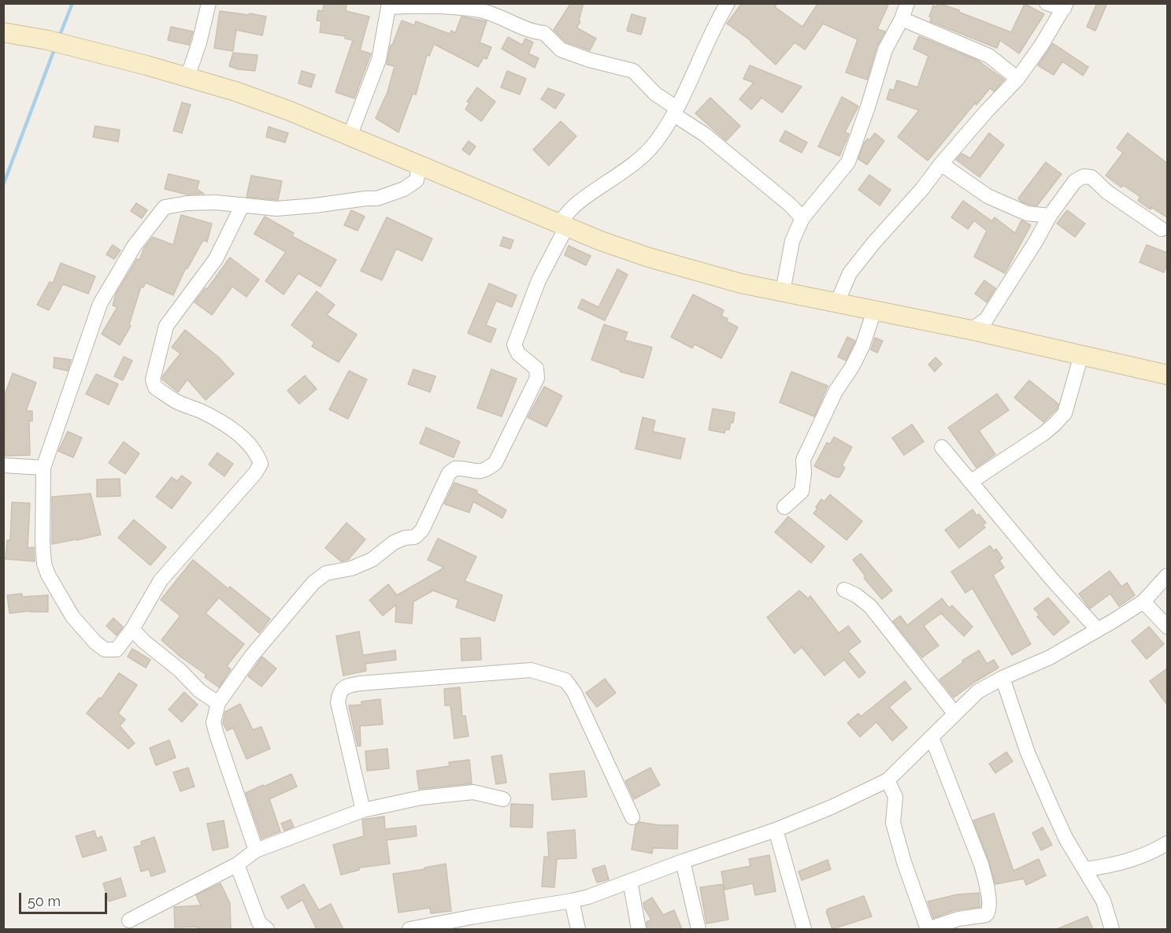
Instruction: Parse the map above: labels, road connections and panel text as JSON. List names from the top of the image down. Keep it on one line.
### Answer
{"scale_bar":"50 m"}
